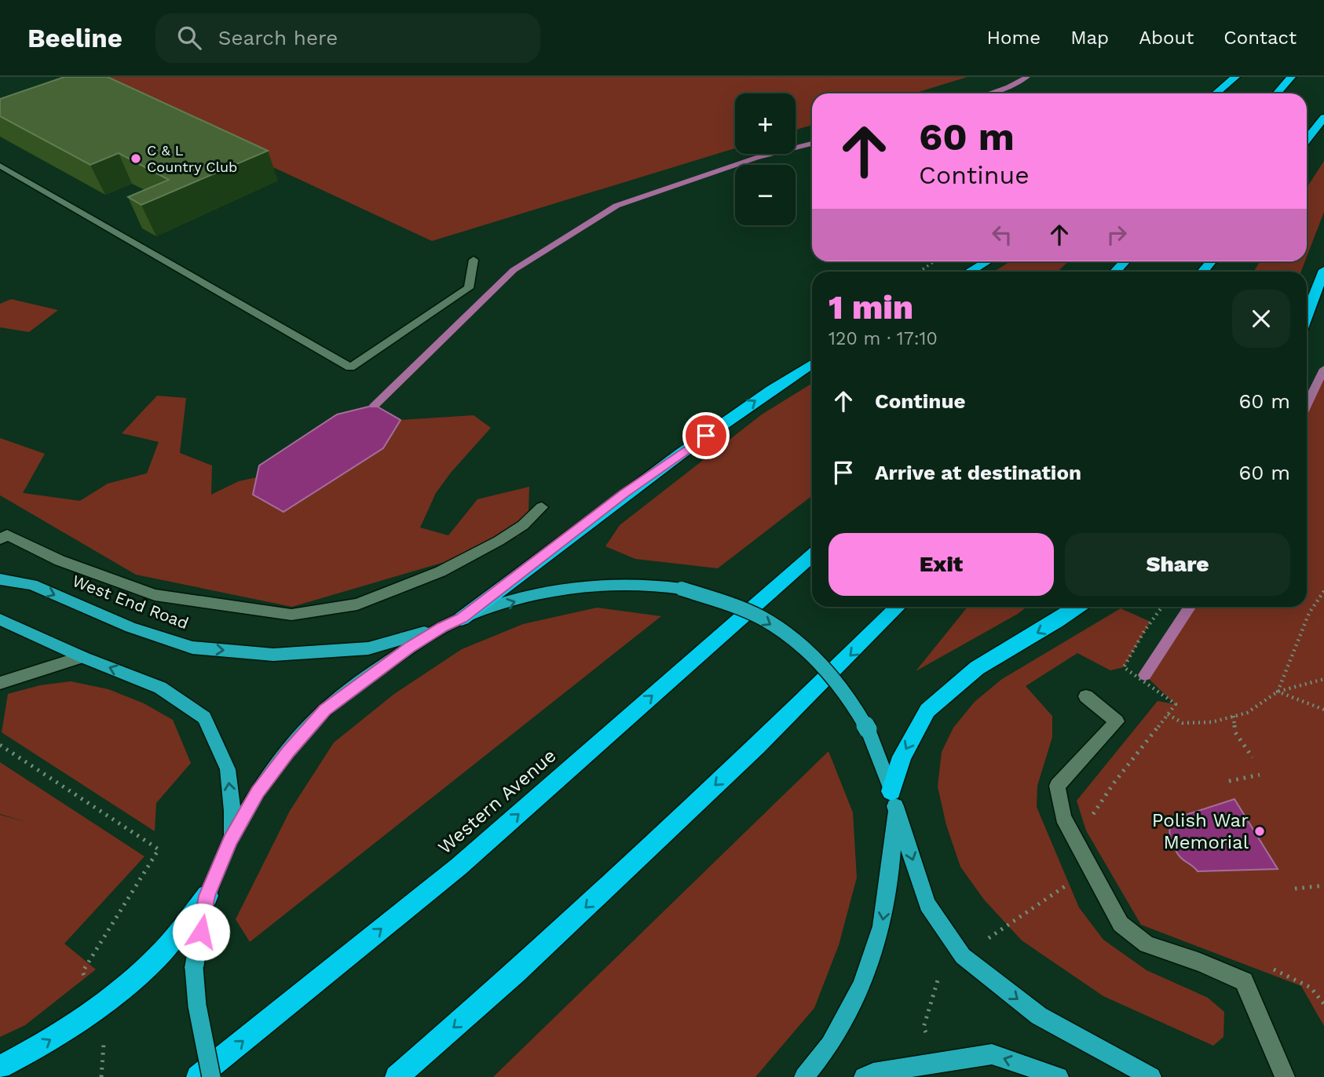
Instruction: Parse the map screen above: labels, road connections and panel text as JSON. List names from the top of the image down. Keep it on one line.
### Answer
{"streets":{"highway":["Western Avenue"],"main road":["West End Road"]},"one_way":["West End Road"],"places":["C & L Country Club","Polish War Memorial"],"page":{"header":"Beeline","search":"Search here","nav":["Home","Map","About","Contact"],"map_buttons":["+","−"],"turn":["60 m","Continue"],"heading":["1 min","120 m · 17:10"],"list":[{"name":"Continue","value":"60 m"},{"name":"Arrive at destination","value":"60 m"}],"buttons":["Exit","Share"]}}
